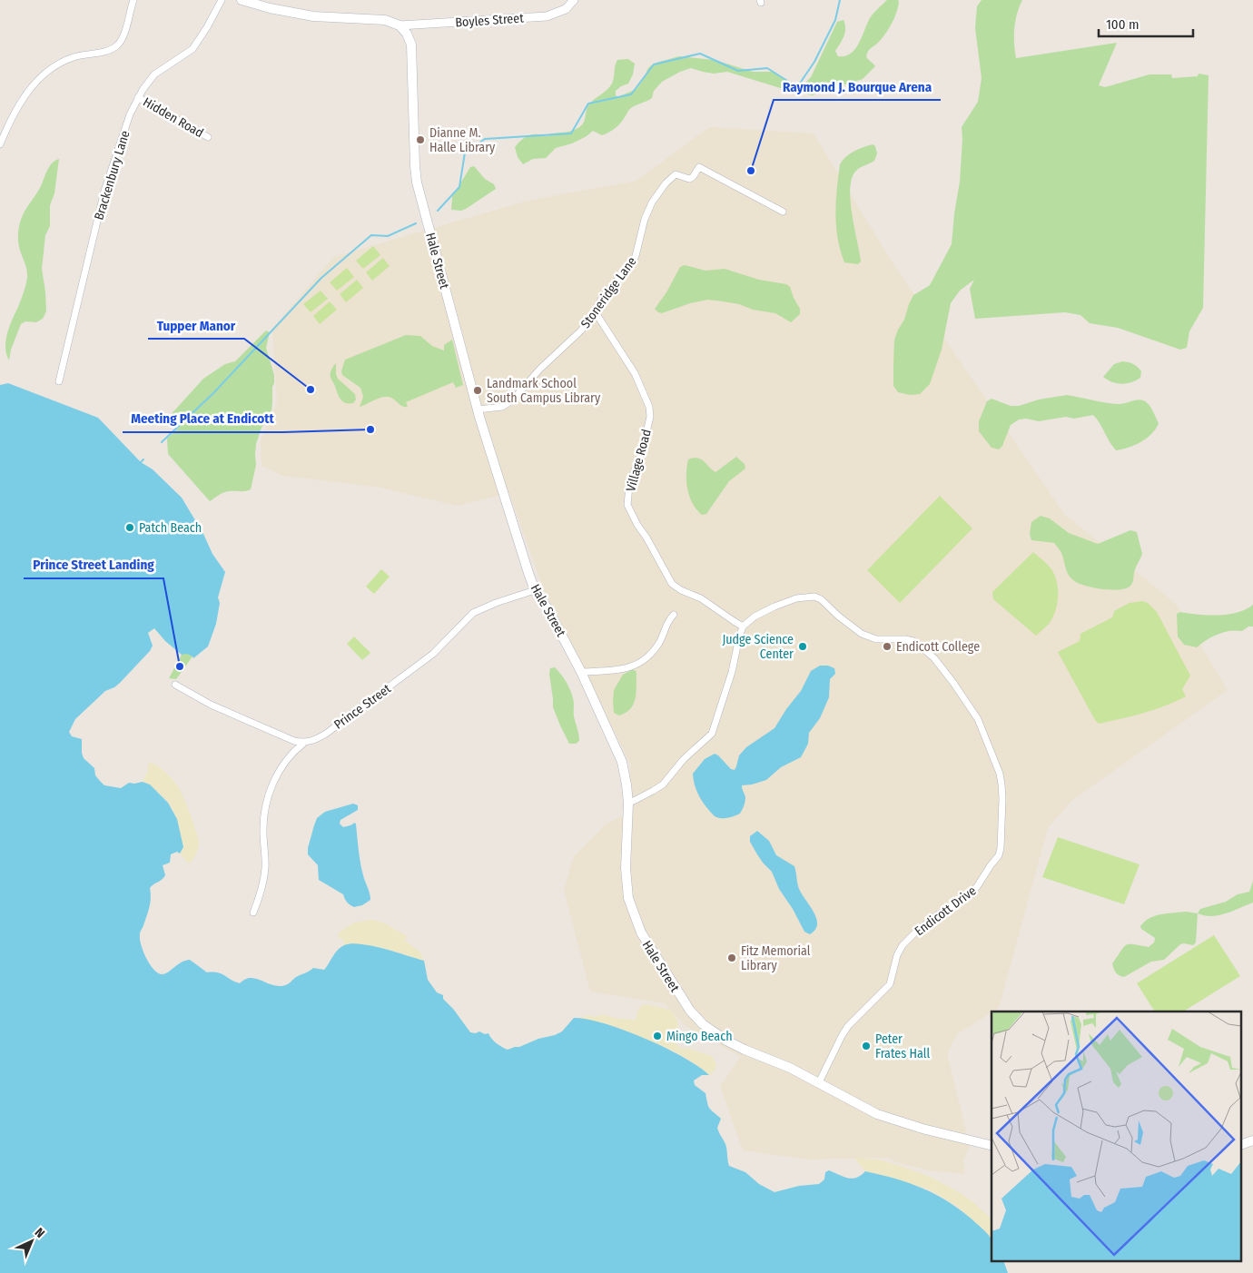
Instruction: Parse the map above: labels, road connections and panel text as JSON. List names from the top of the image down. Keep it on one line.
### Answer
{"streets":{"main road":["Hale Street"],"street":["Boyles Street","Hidden Road","Brackenbury Lane","Stoneridge Lane","Village Road","Prince Street","Endicott Drive"]},"crossings":[["Boyles Street","Hale Street"],["Hidden Road","Brackenbury Lane"],["Hale Street","Stoneridge Lane"],["Hale Street","Prince Street"],["Hale Street","Endicott Drive"],["Stoneridge Lane","Village Road"],["Village Road","Endicott Drive"]],"places":["Dianne M. Halle Library","Raymond J. Bourque Arena","Tupper Manor","Landmark School South Campus Library","Meeting Place at Endicott","Patch Beach","Judge Science Center","Endicott College","Prince Street Landing","Fitz Memorial Library","Mingo Beach","Peter Frates Hall"],"scale_bar":"100 m","north":"top right"}
